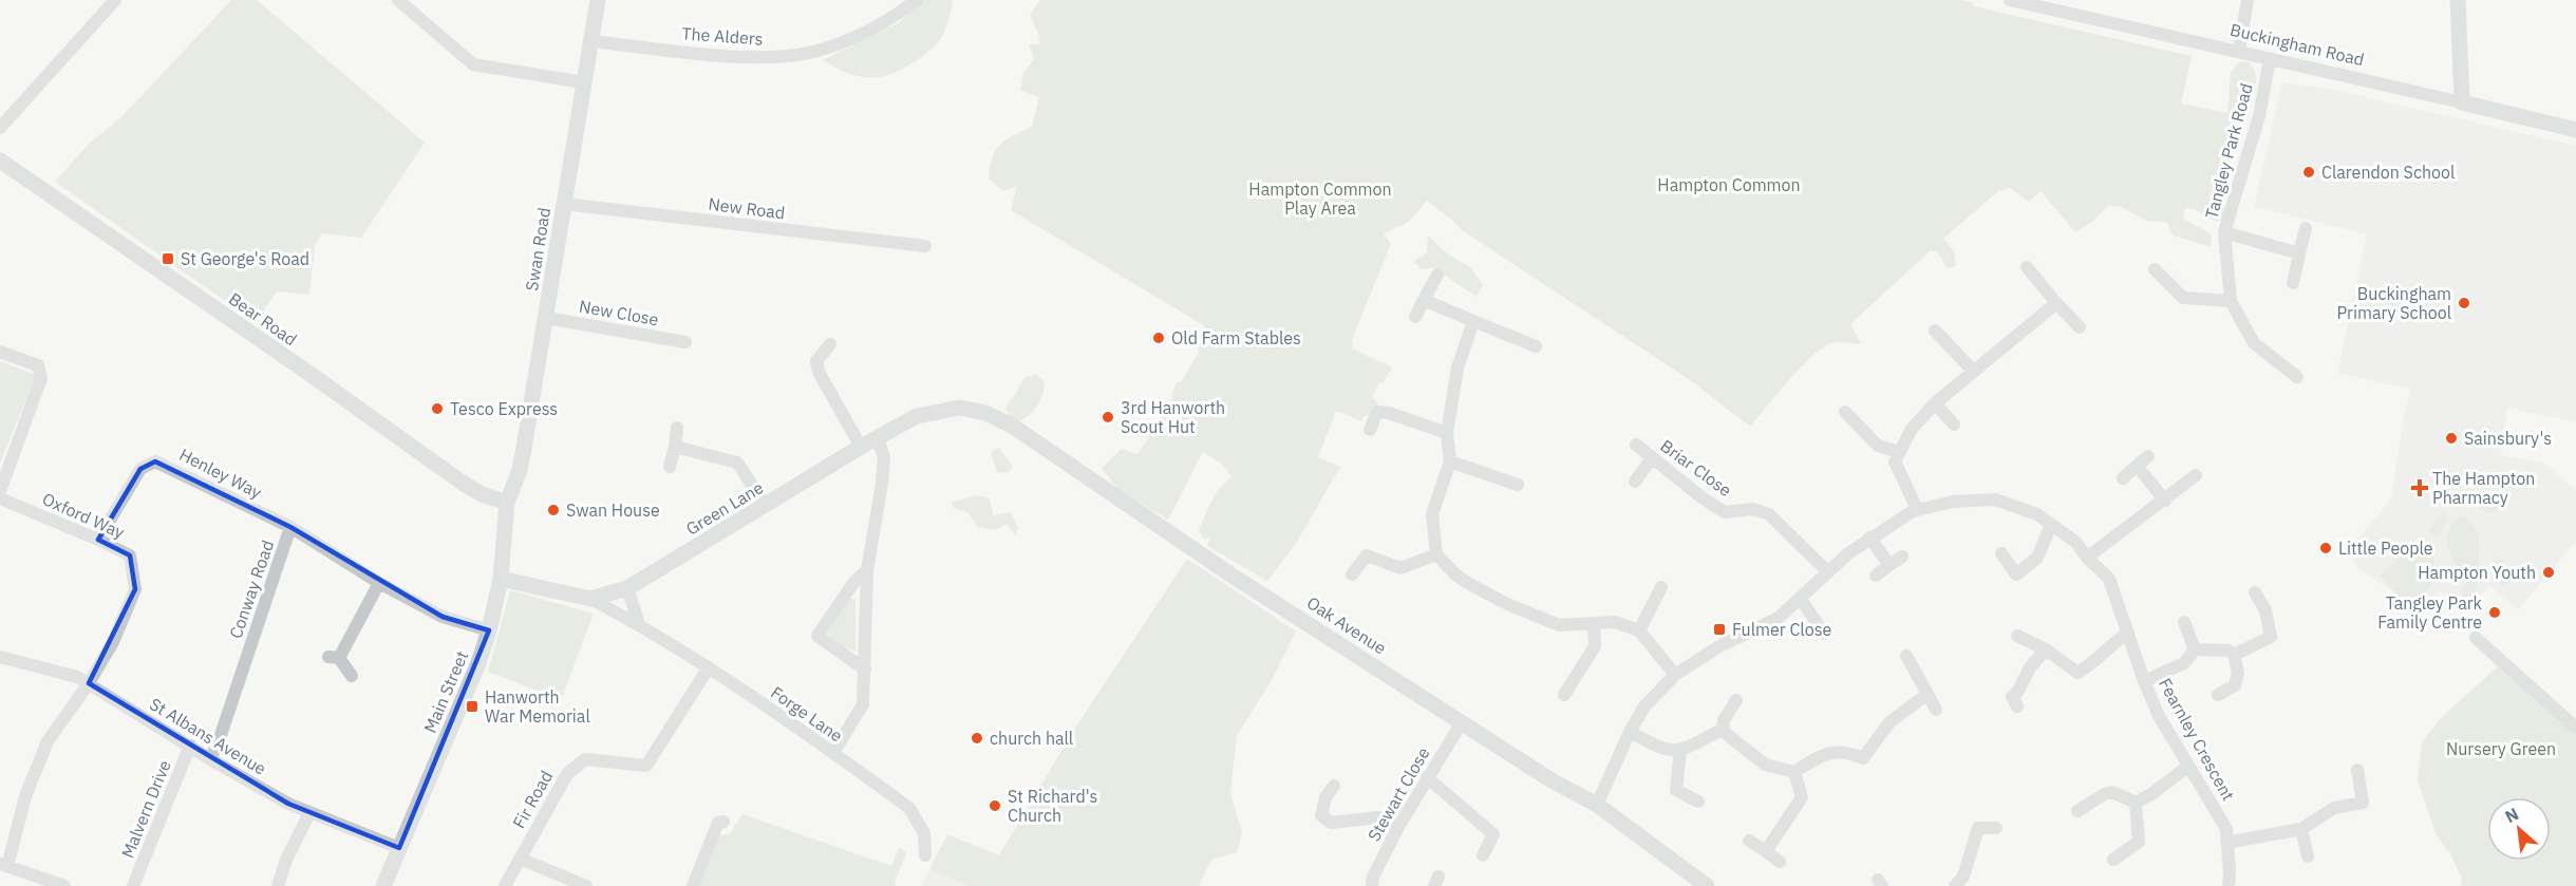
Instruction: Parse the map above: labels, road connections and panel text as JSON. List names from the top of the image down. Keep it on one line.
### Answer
{"streets":{"street":["The Alders","Buckingham Road","Tangley Park Road","New Road","Swan Road","New Close","Bear Road","Briar Close","Henley Way","Green Lane","Oxford Way","Conway Road","Oak Avenue","Main Street","Forge Lane","St Albans Avenue","Fearnley Crescent","Stewart Close","Fir Road","Malvern Drive"]},"crossings":[["The Alders","Swan Road"],["Buckingham Road","Tangley Park Road"],["New Road","Swan Road"],["Swan Road","New Close"],["Swan Road","Bear Road"],["Swan Road","Main Street"],["Bear Road","Main Street"],["Briar Close","Fearnley Crescent"],["Henley Way","Oxford Way"],["Henley Way","Conway Road"],["Green Lane","Oak Avenue"],["Green Lane","Main Street"],["Green Lane","Forge Lane"],["Oxford Way","St Albans Avenue"],["Conway Road","Main Street"],["Conway Road","St Albans Avenue"],["Oak Avenue","Fearnley Crescent"],["Oak Avenue","Stewart Close"],["Main Street","St Albans Avenue"],["Forge Lane","Fir Road"],["St Albans Avenue","Malvern Drive"]],"parks":["Hampton Common","Hampton Common Play Area","Nursery Green"],"places":{"other":["Clarendon School","Buckingham Primary School","Old Farm Stables","Tesco Express","3rd Hanworth Scout Hut","Sainsbury's","Swan House","Little People","Hampton Youth","Tangley Park Family Centre","church hall","St Richard's Church"],"transit":["St George's Road","Fulmer Close","Hanworth War Memorial"],"health":["The Hampton Pharmacy"]},"north":"top left"}
